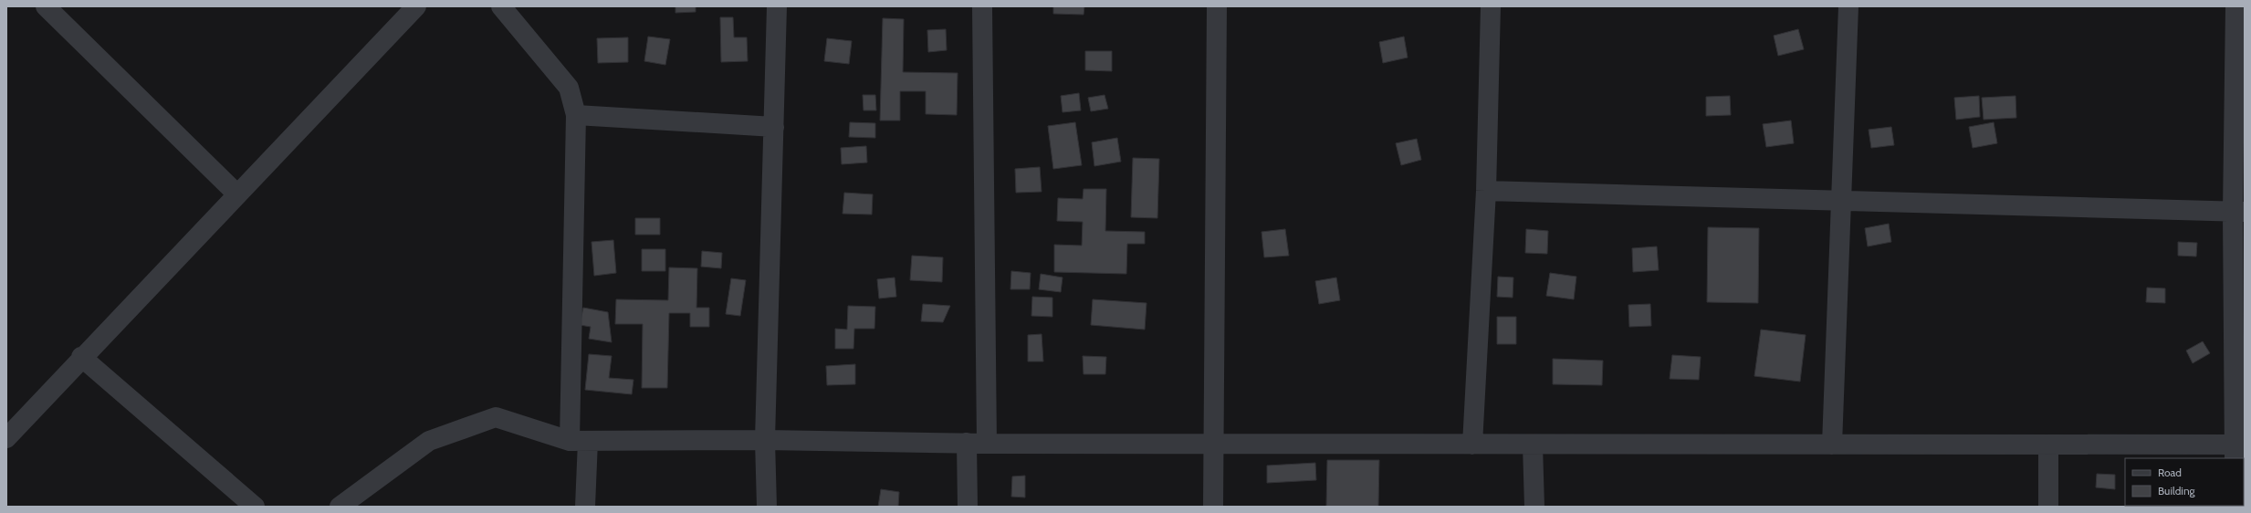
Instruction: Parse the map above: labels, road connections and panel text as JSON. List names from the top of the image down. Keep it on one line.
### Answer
{"legend":["Road","Building"]}
